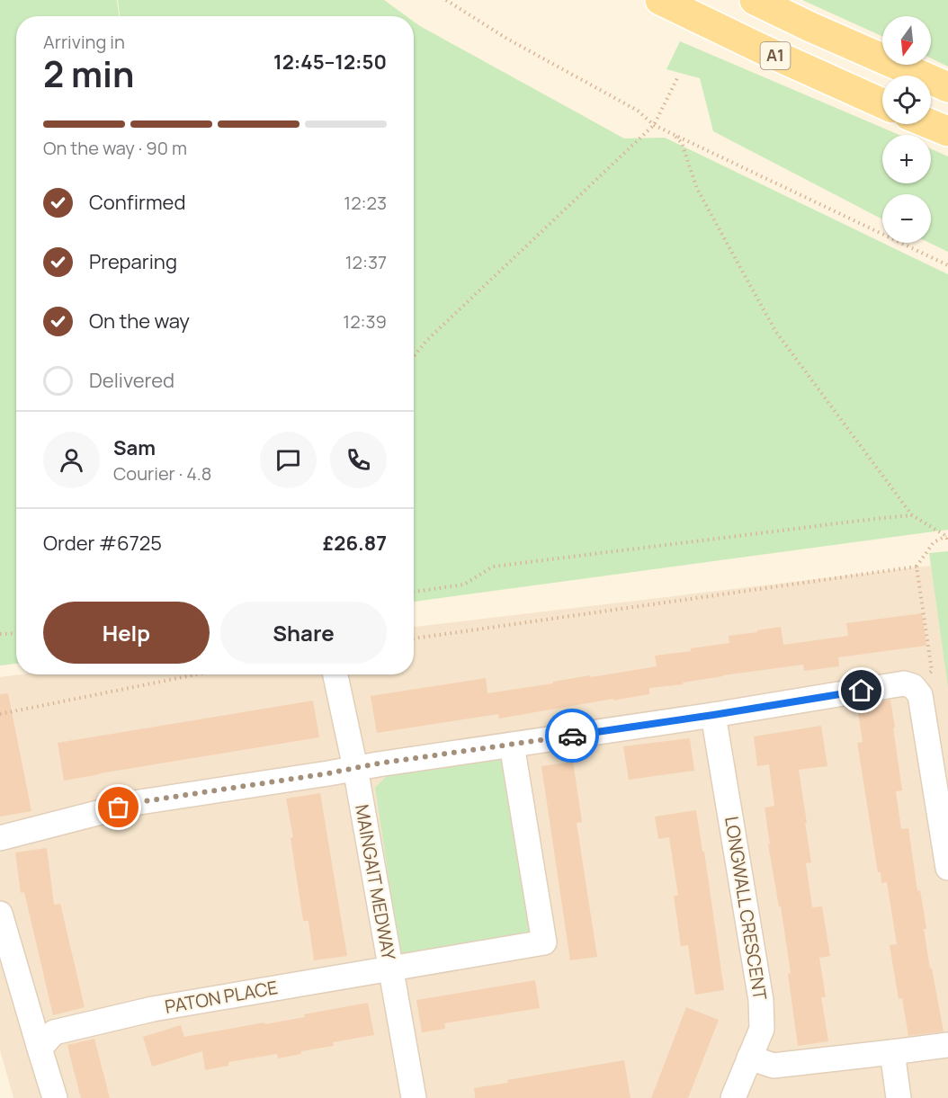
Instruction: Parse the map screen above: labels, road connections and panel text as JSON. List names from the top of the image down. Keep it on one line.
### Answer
{"streets":{"main road":["A1"],"street":["MAINGAIT MEDWAY","LONGWALL CRESCENT","PATON PLACE"]},"crossings":[["MAINGAIT MEDWAY","PATON PLACE"]],"north":"bottom","page":{"map_buttons":["+","−"],"heading":["2 min","Arriving in","12:45–12:50"],"panel":["Sam","Courier · 4.8","Order #6725","£26.87"],"bar":"On the way · 90 m","list":[["Confirmed","12:23"],["Preparing","12:37"],["On the way","12:39"],"Delivered"],"buttons":["Help","Share"]}}
